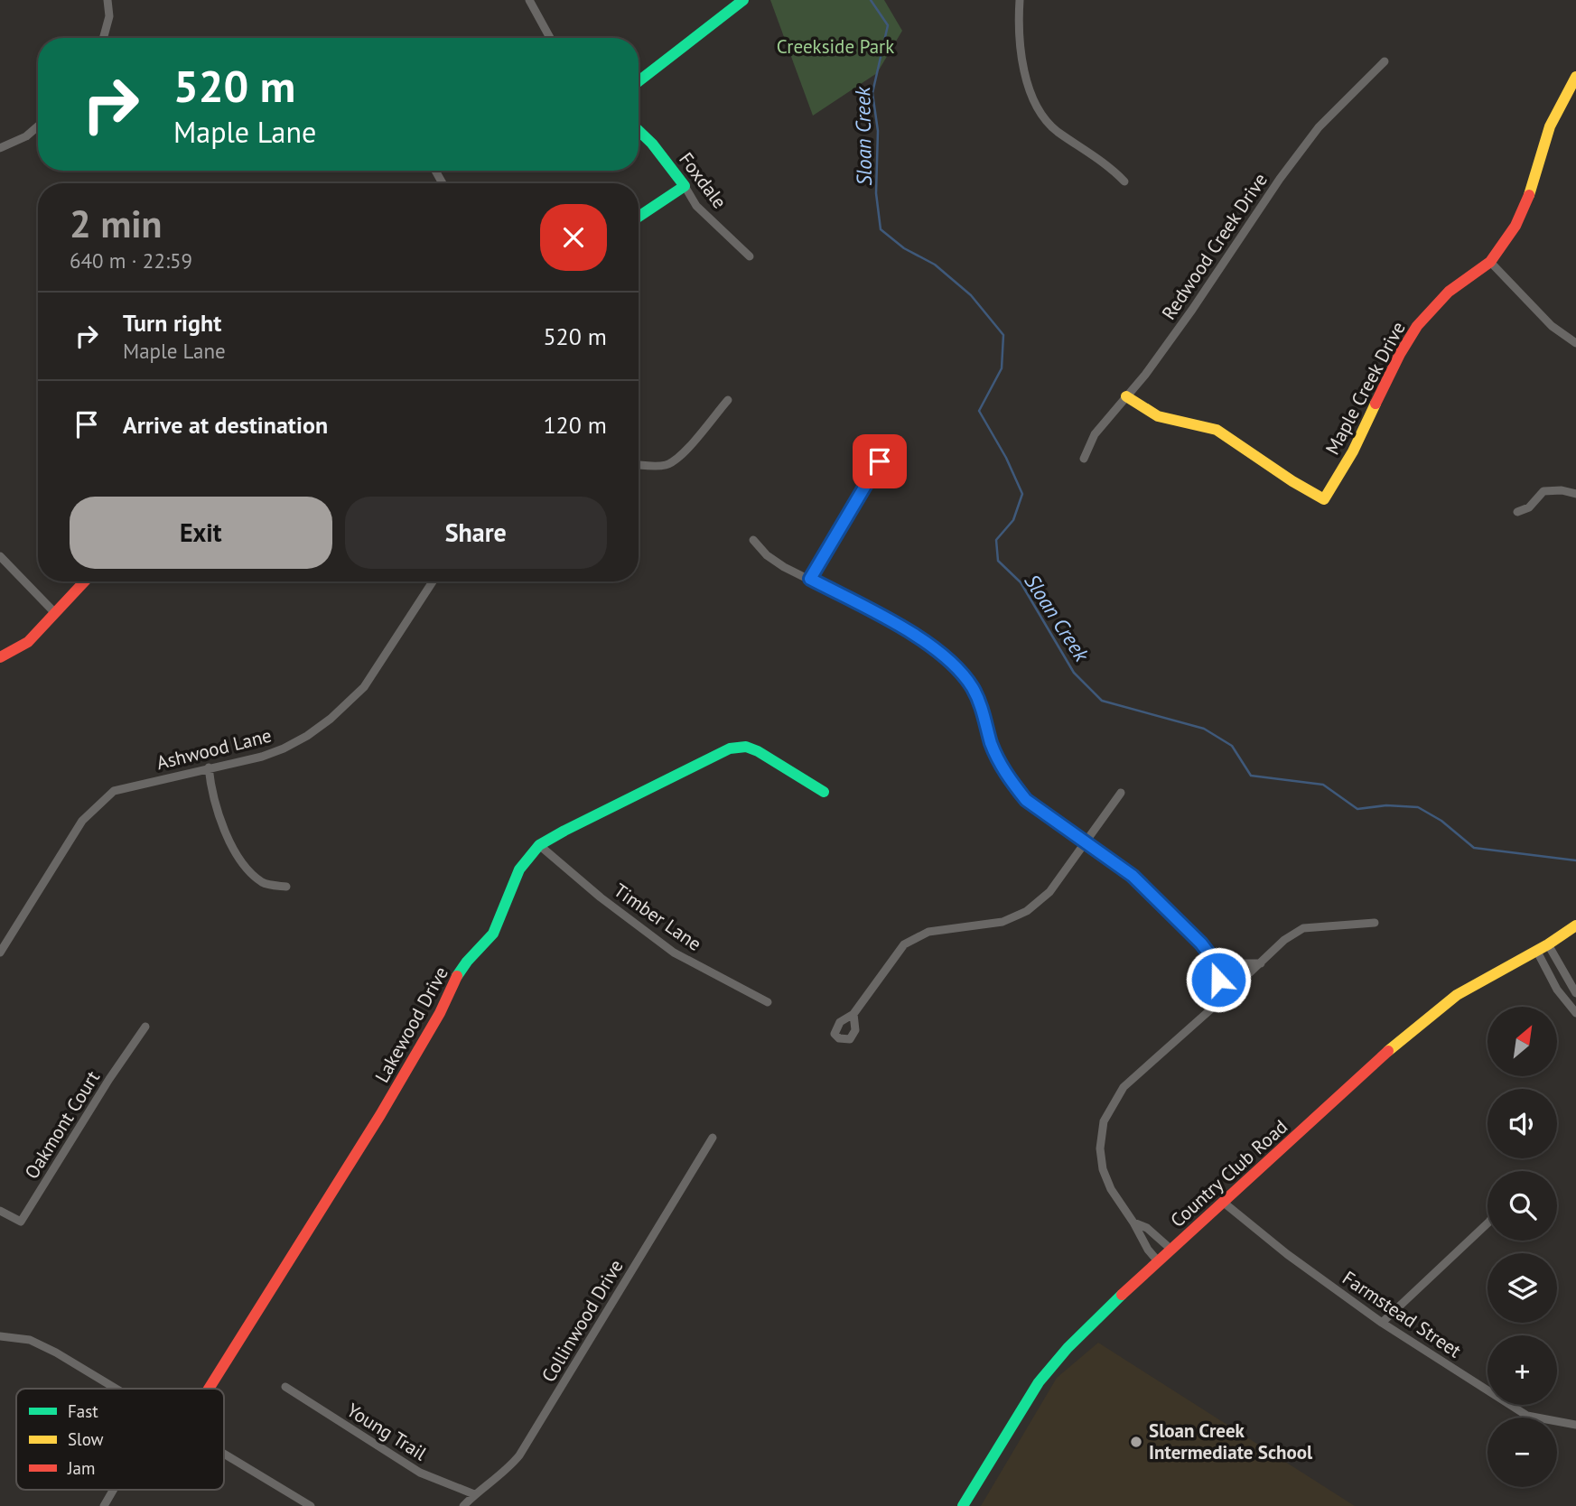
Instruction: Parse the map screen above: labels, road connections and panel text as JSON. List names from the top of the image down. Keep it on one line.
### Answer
{"streets":{"street":["Foxdale","Redwood Creek Drive","Maple Creek Drive","Ashwood Lane","Timber Lane","Lakewood Drive","Oakmont Court","Country Club Road","Farmstead Street","Collinwood Drive","Young Trail"]},"crossings":[["Redwood Creek Drive","Maple Creek Drive"],["Timber Lane","Lakewood Drive"],["Country Club Road","Farmstead Street"],["Collinwood Drive","Young Trail"]],"water":["Sloan Creek"],"parks":["Creekside Park"],"places":["Sloan Creek Intermediate School"],"legend":["Fast","Slow","Jam"],"north":"top right","page":{"turn":["520 m","Maple Lane"],"heading":["2 min","640 m · 22:59"],"list":[{"name":"Turn right","note":"Maple Lane","value":"520 m"},{"name":"Arrive at destination","value":"120 m"}],"buttons":["Exit","Share"],"map_buttons":["+","−"]}}
